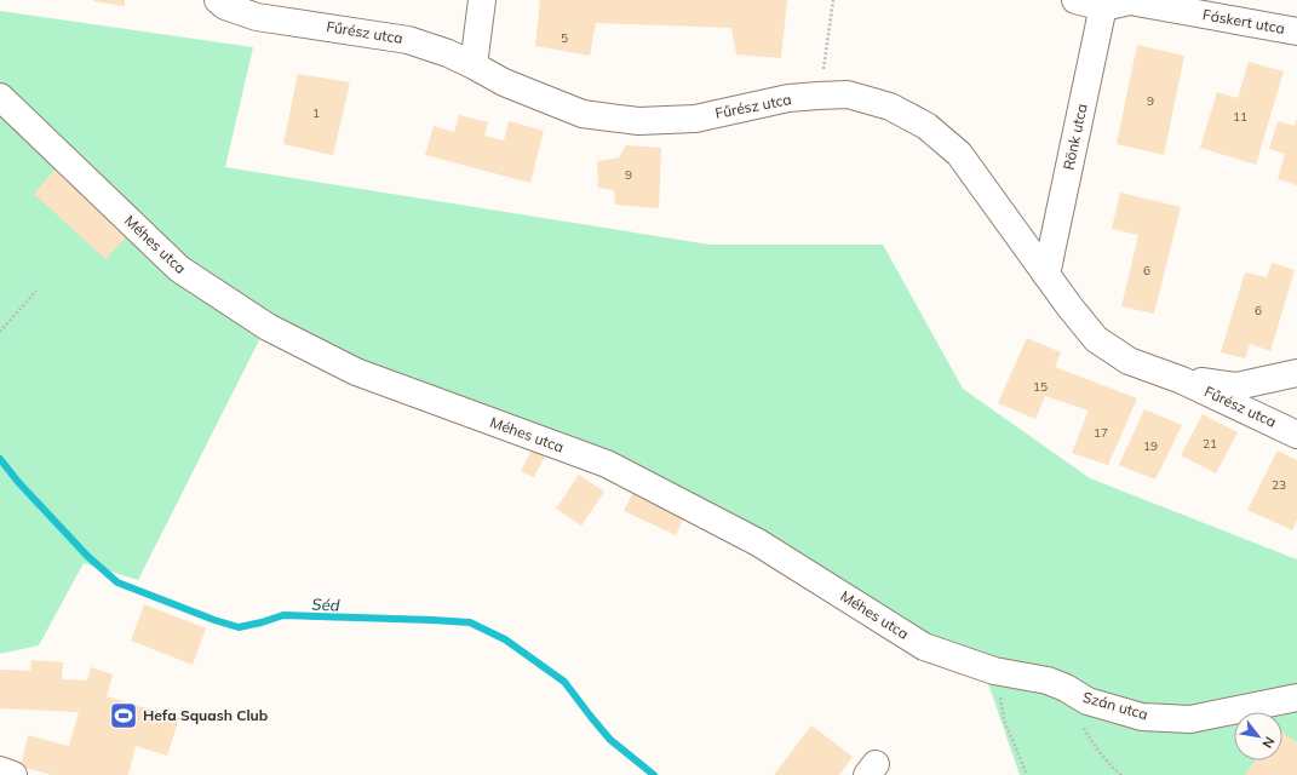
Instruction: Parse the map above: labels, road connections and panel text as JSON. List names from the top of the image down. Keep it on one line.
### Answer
{"streets":{"street":["Fáskert utca","Fűrész utca","Rönk utca","Méhes utca","Szán utca"]},"crossings":[["Fáskert utca","Rönk utca"],["Fűrész utca","Rönk utca"],["Méhes utca","Szán utca"]],"water":["Séd"],"places":{"sports":["Hefa Squash Club"]},"house_numbers":["5","9","1","11","9","6","6","15","17","21","19","23"],"north":"bottom right"}
